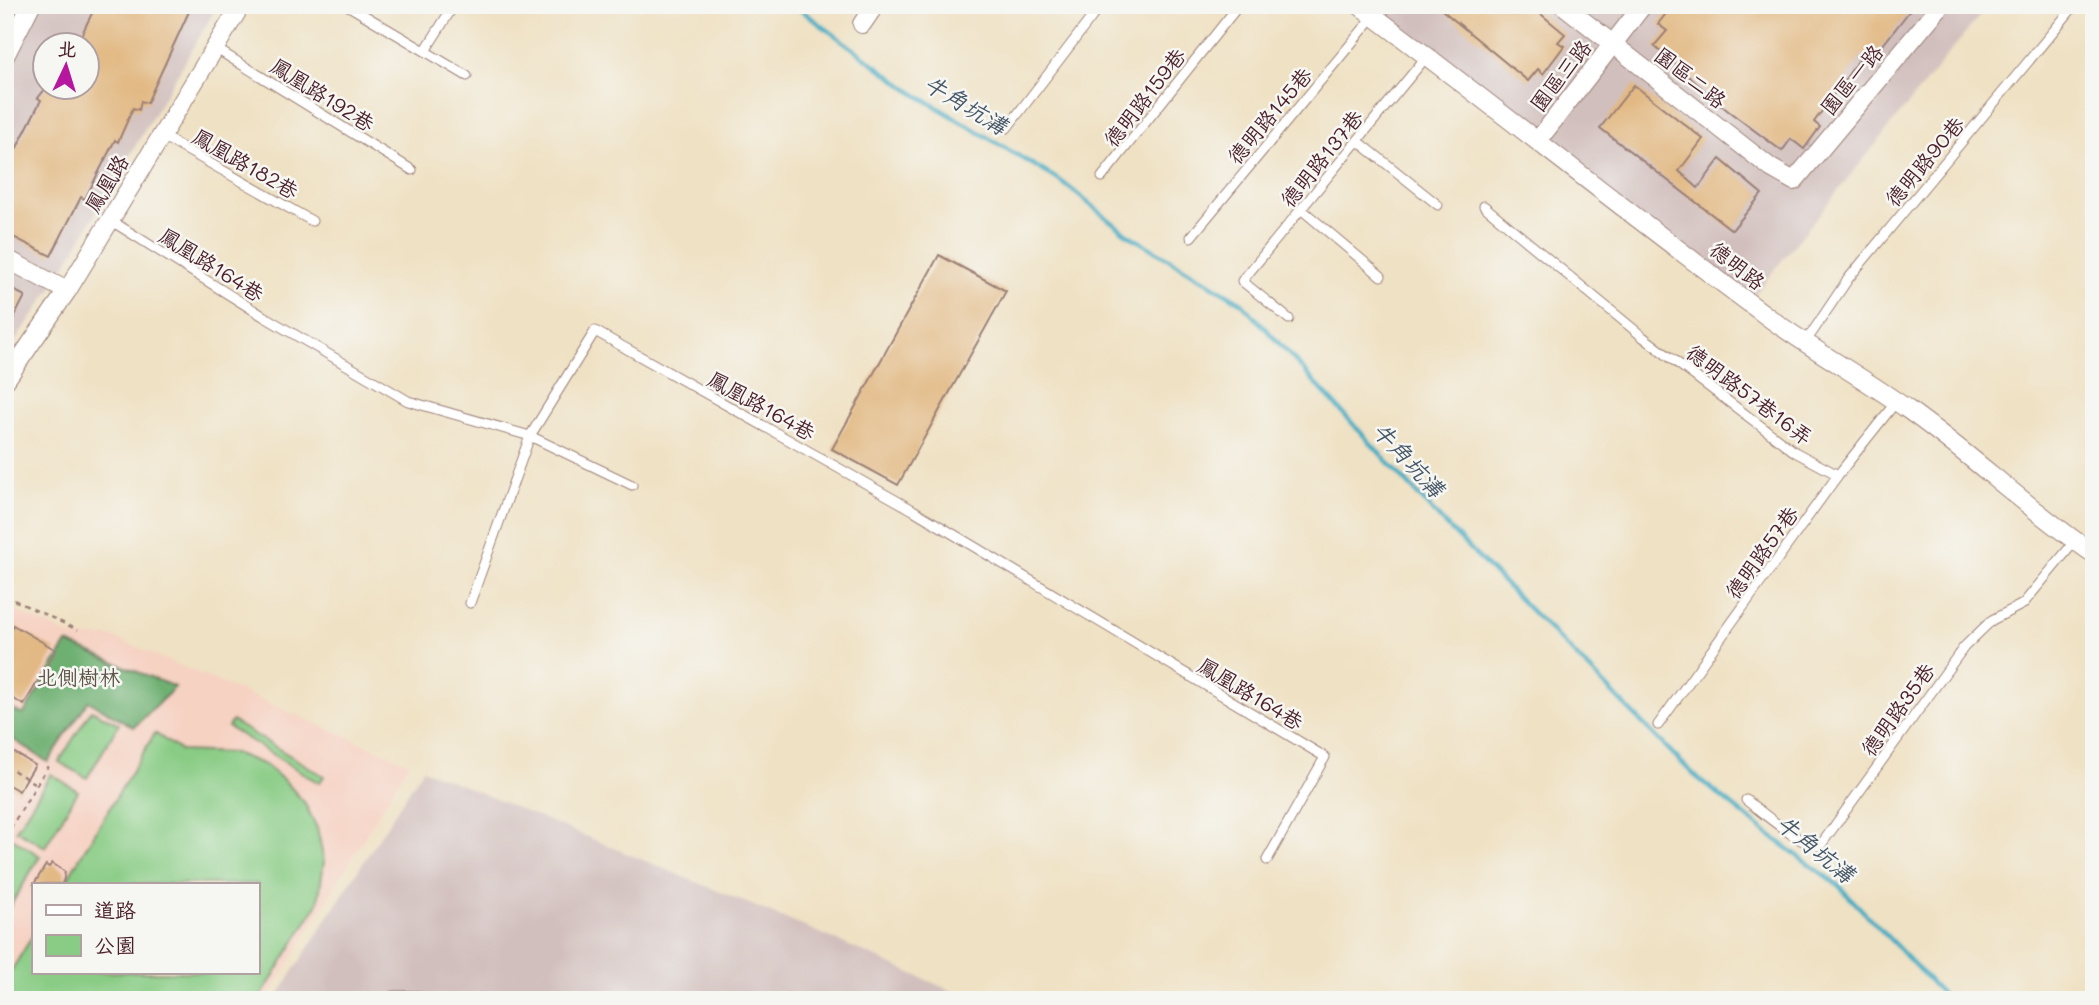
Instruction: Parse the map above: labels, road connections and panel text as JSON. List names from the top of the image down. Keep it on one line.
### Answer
{"streets":{"street":["園區三路","園區二路","園區一路","鳳凰路","德明路"],"lane":["鳳凰路192巷","德明路159巷","德明路145巷","德明路137巷","德明路90巷","鳳凰路182巷","鳳凰路164巷","德明路57巷16弄","德明路57巷","德明路35巷"]},"crossings":[["園區三路","園區二路"],["園區三路","德明路"],["園區二路","園區一路"],["鳳凰路192巷","鳳凰路"],["德明路145巷","德明路"],["德明路137巷","德明路"],["德明路90巷","德明路"],["鳳凰路182巷","鳳凰路"],["鳳凰路","鳳凰路164巷"],["德明路","德明路57巷"],["德明路","德明路35巷"],["德明路57巷16弄","德明路57巷"]],"water":["牛角坑溝"],"parks":["北側樹林"],"legend":["道路","公園"],"north":"top"}
